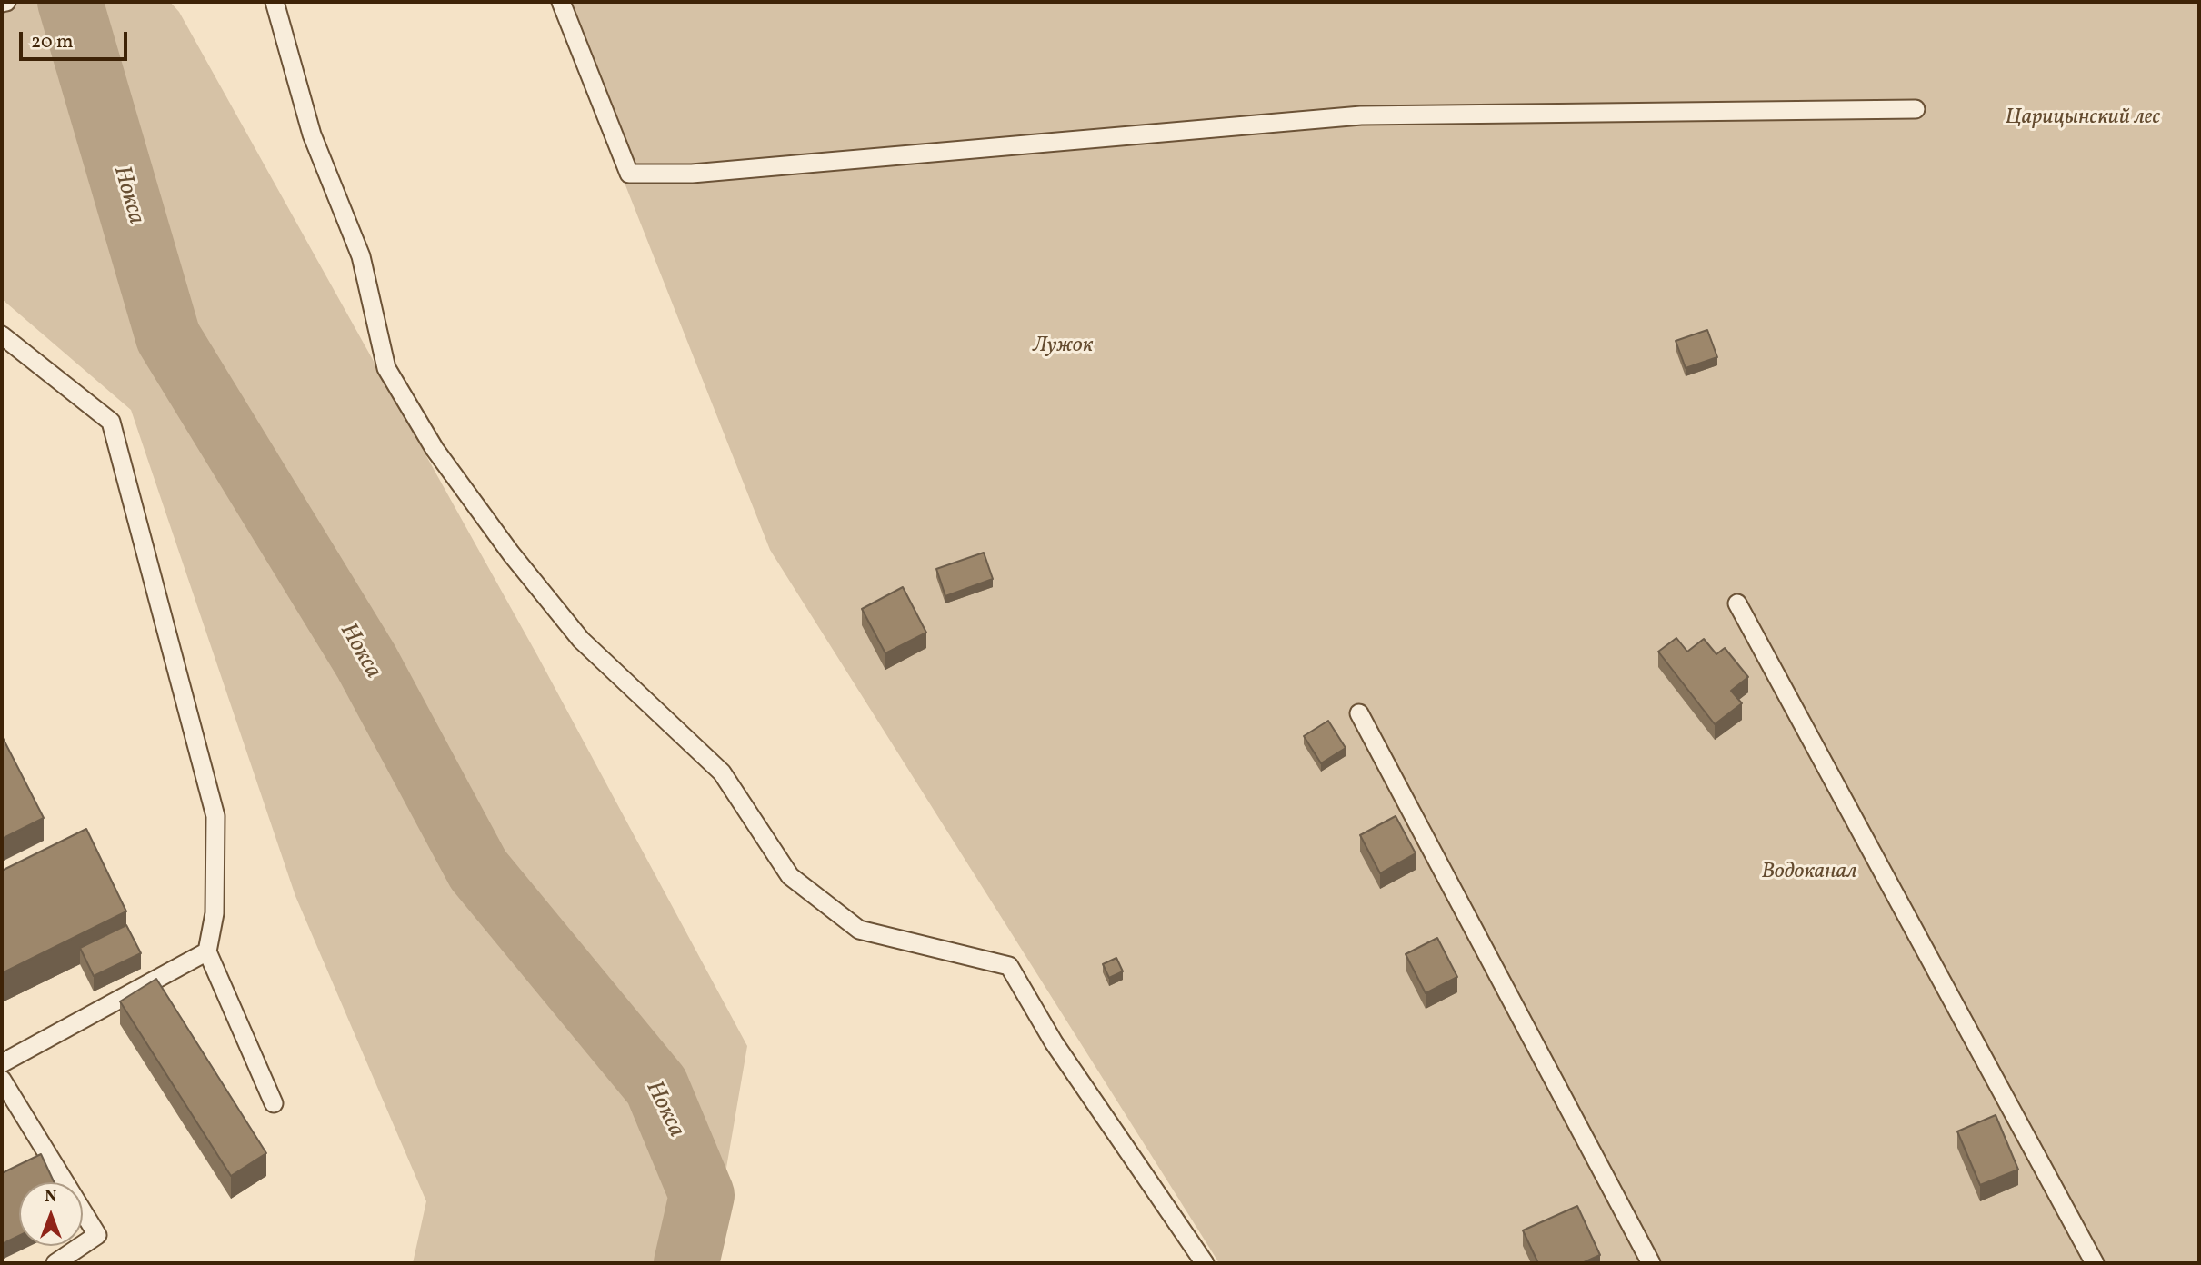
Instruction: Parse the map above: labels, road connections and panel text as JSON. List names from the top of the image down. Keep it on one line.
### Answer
{"water":["Нокса"],"parks":["Царицынский лес","Лужок","Водоканал"],"scale_bar":"20 m","north":"top"}
